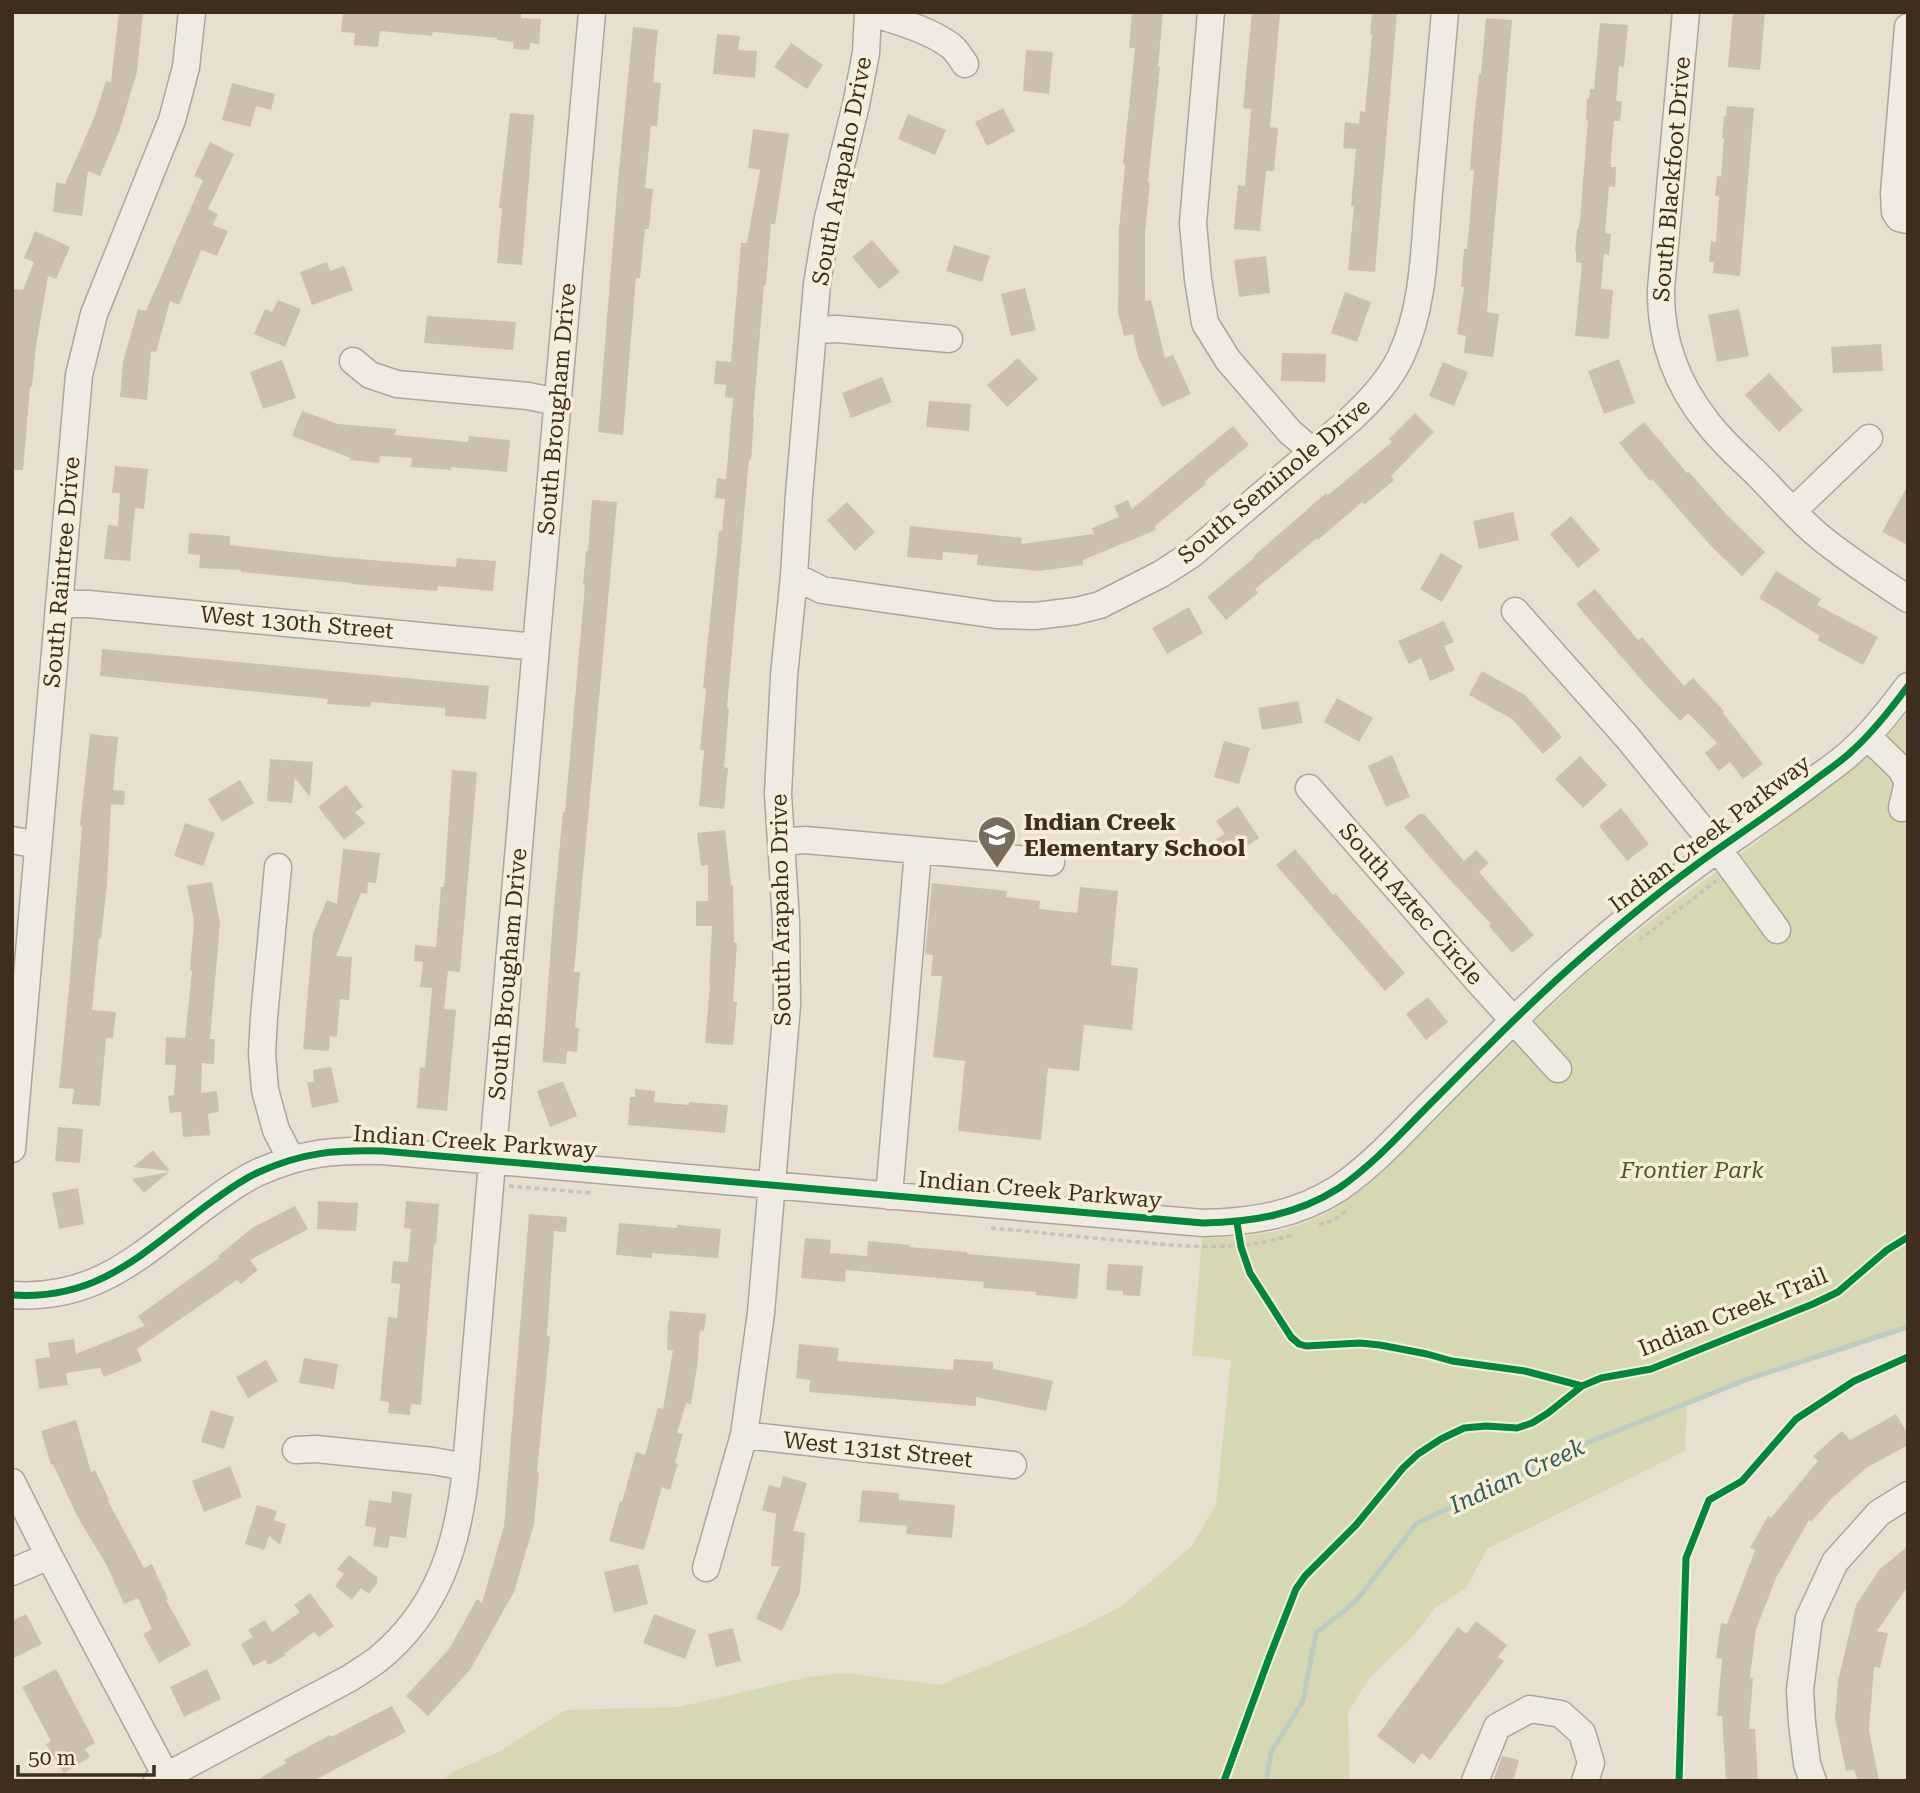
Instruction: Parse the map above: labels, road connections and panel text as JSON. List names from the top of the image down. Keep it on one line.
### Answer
{"streets":{"street":["South Arapaho Drive","South Blackfoot Drive","South Brougham Drive","South Seminole Drive","South Raintree Drive","West 130th Street","Indian Creek Parkway","South Aztec Circle","West 131st Street"],"cycle path":["Indian Creek Trail"]},"crossings":[["South Arapaho Drive","South Seminole Drive"],["South Arapaho Drive","Indian Creek Parkway"],["South Arapaho Drive","West 131st Street"],["South Brougham Drive","West 130th Street"],["South Brougham Drive","Indian Creek Parkway"],["South Raintree Drive","West 130th Street"],["Indian Creek Parkway","South Aztec Circle"]],"water":["Indian Creek"],"parks":["Frontier Park"],"places":{"school or university":["Indian Creek Elementary School"]},"scale_bar":"50 m"}
